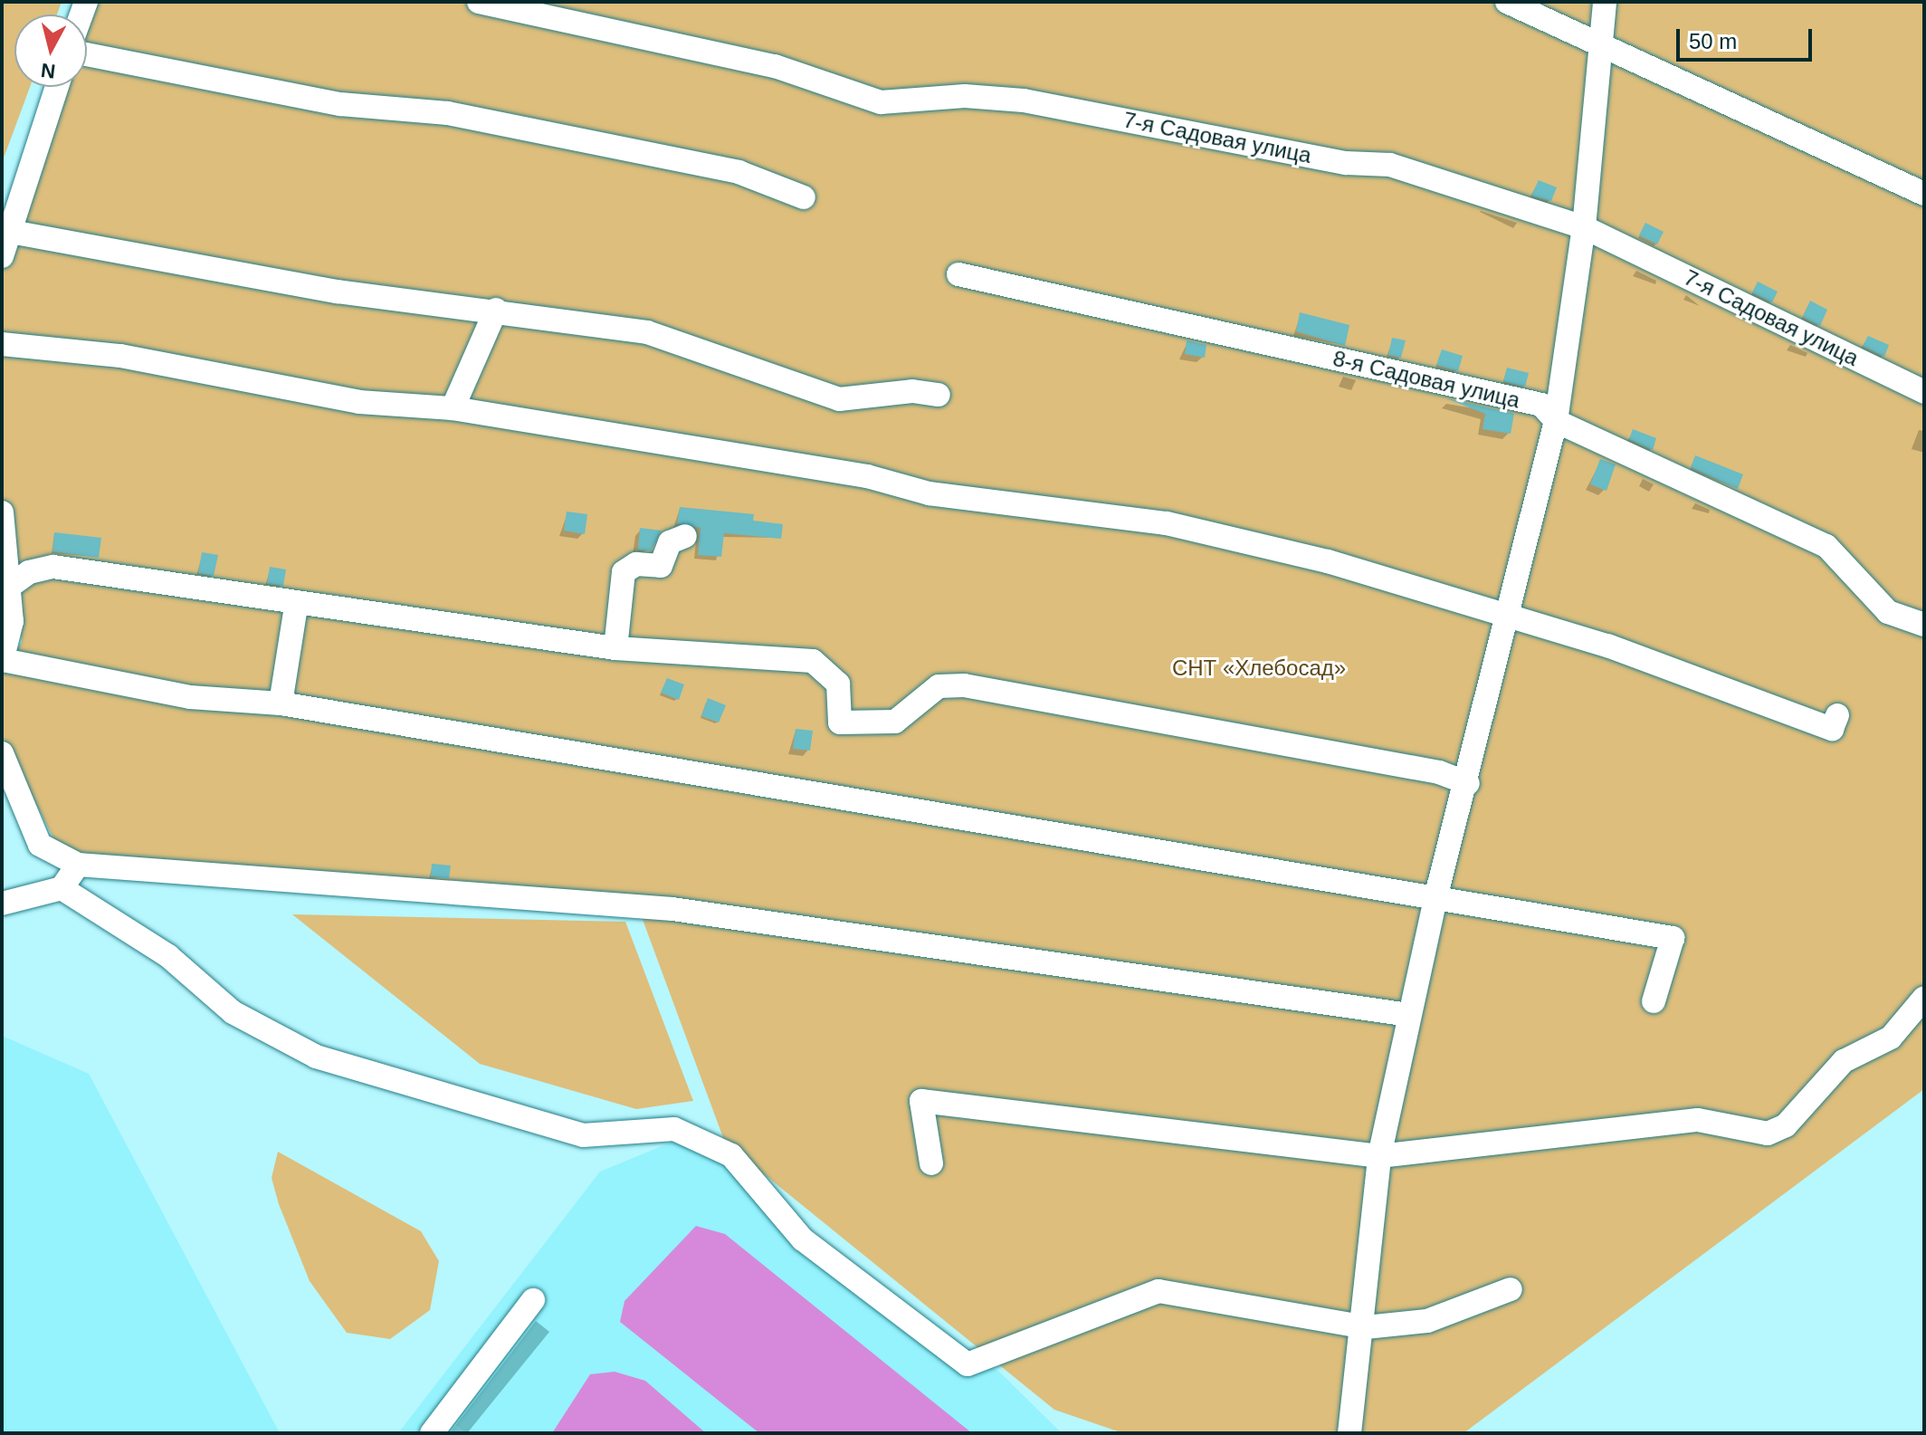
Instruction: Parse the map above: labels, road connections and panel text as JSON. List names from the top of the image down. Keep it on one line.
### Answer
{"streets":{"lane":["7-я Садовая улица","8-я Садовая улица"]},"parks":["СНТ «Хлебосад»"],"scale_bar":"50 m","north":"bottom"}
